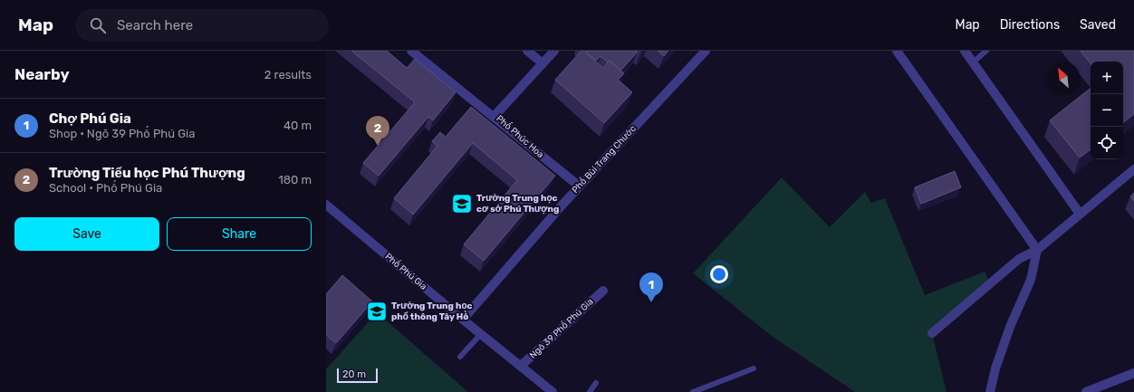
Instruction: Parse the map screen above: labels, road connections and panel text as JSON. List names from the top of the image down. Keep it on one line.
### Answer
{"streets":{"street":["Phố Phúc Hoa","Phố Bùi Trang Chước","Phố Phú Gia","Ngõ 39 Phố Phú Gia"]},"crossings":[["Phố Phúc Hoa","Phố Bùi Trang Chước"],["Phố Bùi Trang Chước","Phố Phú Gia"],["Phố Phú Gia","Ngõ 39 Phố Phú Gia"]],"places":{"school or university":["Trường Trung học cơ sở Phú Thượng","Trường Trung học phổ thông Tây Hồ"]},"scale_bar":"20 m","north":"top left","page":{"header":"Map","search":"Search here","nav":["Map","Directions","Saved"],"heading":["Nearby","2 results"],"map_buttons":["+","−"],"list":[{"mark":"1","name":"Chợ Phú Gia","note":"Shop · Ngõ 39 Phố Phú Gia","value":"40 m"},{"mark":"2","name":"Trường Tiểu học Phú Thượng","note":"School · Phố Phú Gia","value":"180 m"}],"pins":["2","1"],"buttons":["Save","Share"],"scale":"20 m"}}
